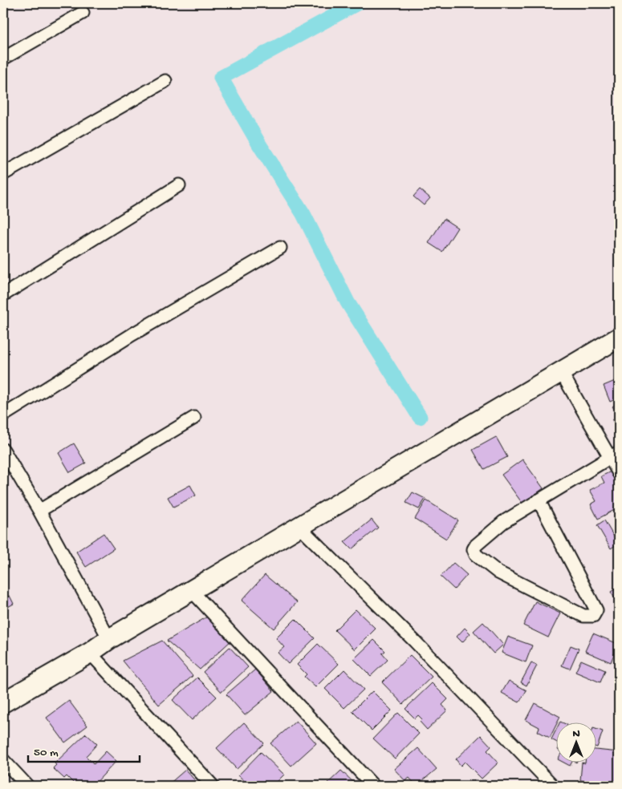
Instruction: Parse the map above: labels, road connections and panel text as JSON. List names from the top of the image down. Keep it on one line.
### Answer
{"scale_bar":"50 m","north":"top"}
